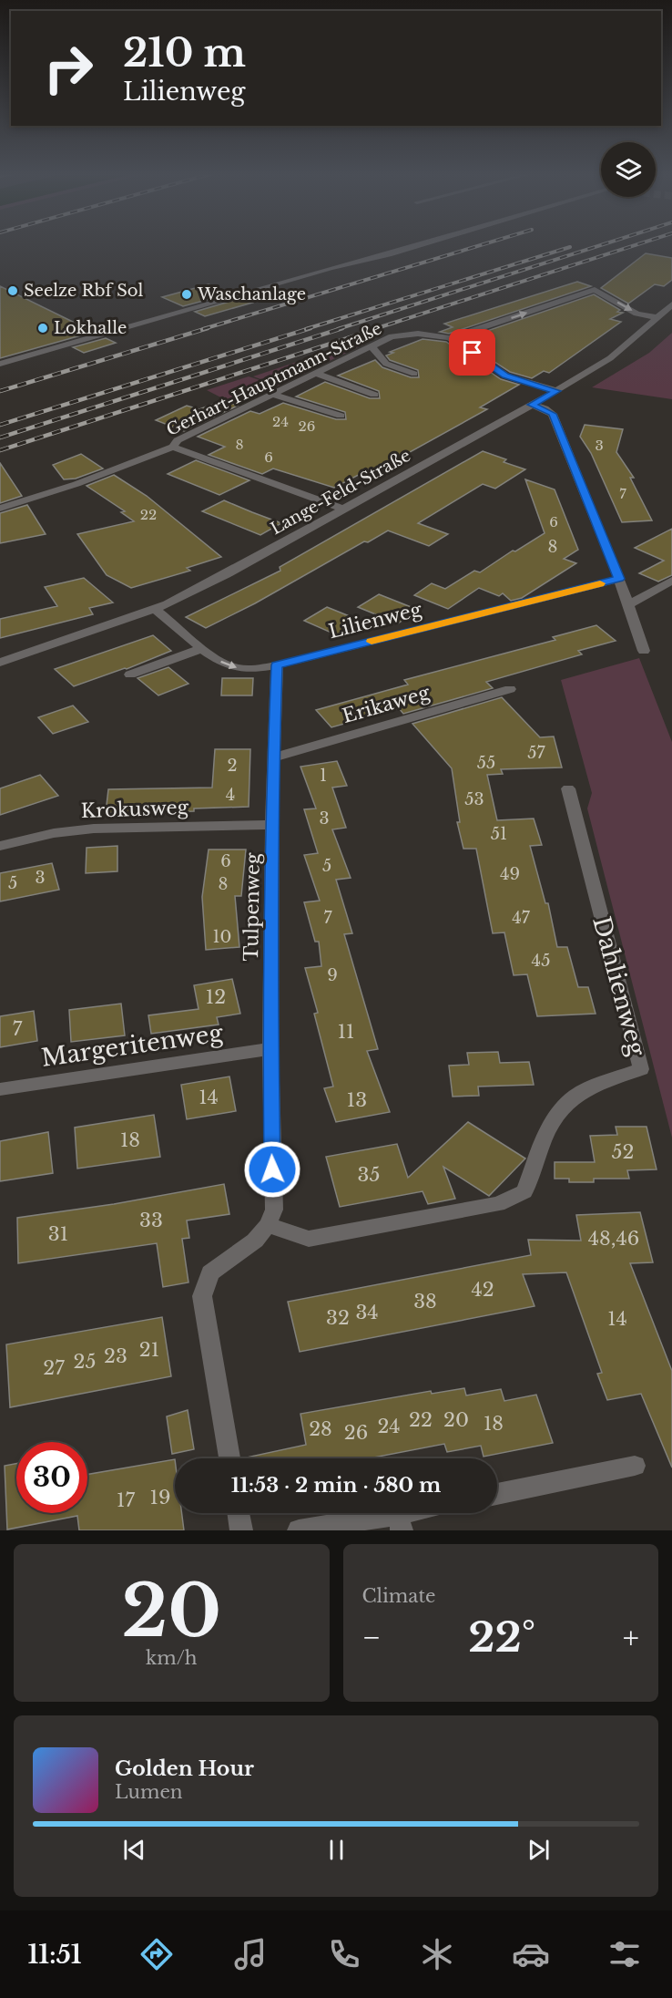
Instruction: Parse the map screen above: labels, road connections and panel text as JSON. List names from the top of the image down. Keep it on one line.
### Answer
{"streets":{"street":["Gerhart-Hauptmann-Straße","Lange-Feld-Straße","Lilienweg","Erikaweg","Krokusweg","Tulpenweg","Dahlienweg","Margeritenweg"]},"crossings":[["Gerhart-Hauptmann-Straße","Lange-Feld-Straße"],["Lange-Feld-Straße","Lilienweg"],["Lilienweg","Tulpenweg"],["Erikaweg","Tulpenweg"],["Krokusweg","Tulpenweg"],["Tulpenweg","Dahlienweg"],["Tulpenweg","Margeritenweg"]],"places":["Seelze Rbf Sol","Waschanlage","Lokhalle"],"house_numbers":["24","26","8","3","6","7","22","6","8","57","55","2","1","4","53","3","51","6","5","49","3","5","8","7","47","10","45","9","12","7","11","14","13","18","52","35","33","31","48,46","42","38","34","32","14","21","23","25","27","22","20","18","24","28","26","19","17"],"page":{"turn":["210 m","Lilienweg"],"limit":"30","trip":"11:53 · 2 min · 580 m","tile":[["20","km/h"],"Climate"],"heat":["−","22°","+"],"song":["Golden Hour","Lumen"],"tabs":"11:51"}}
